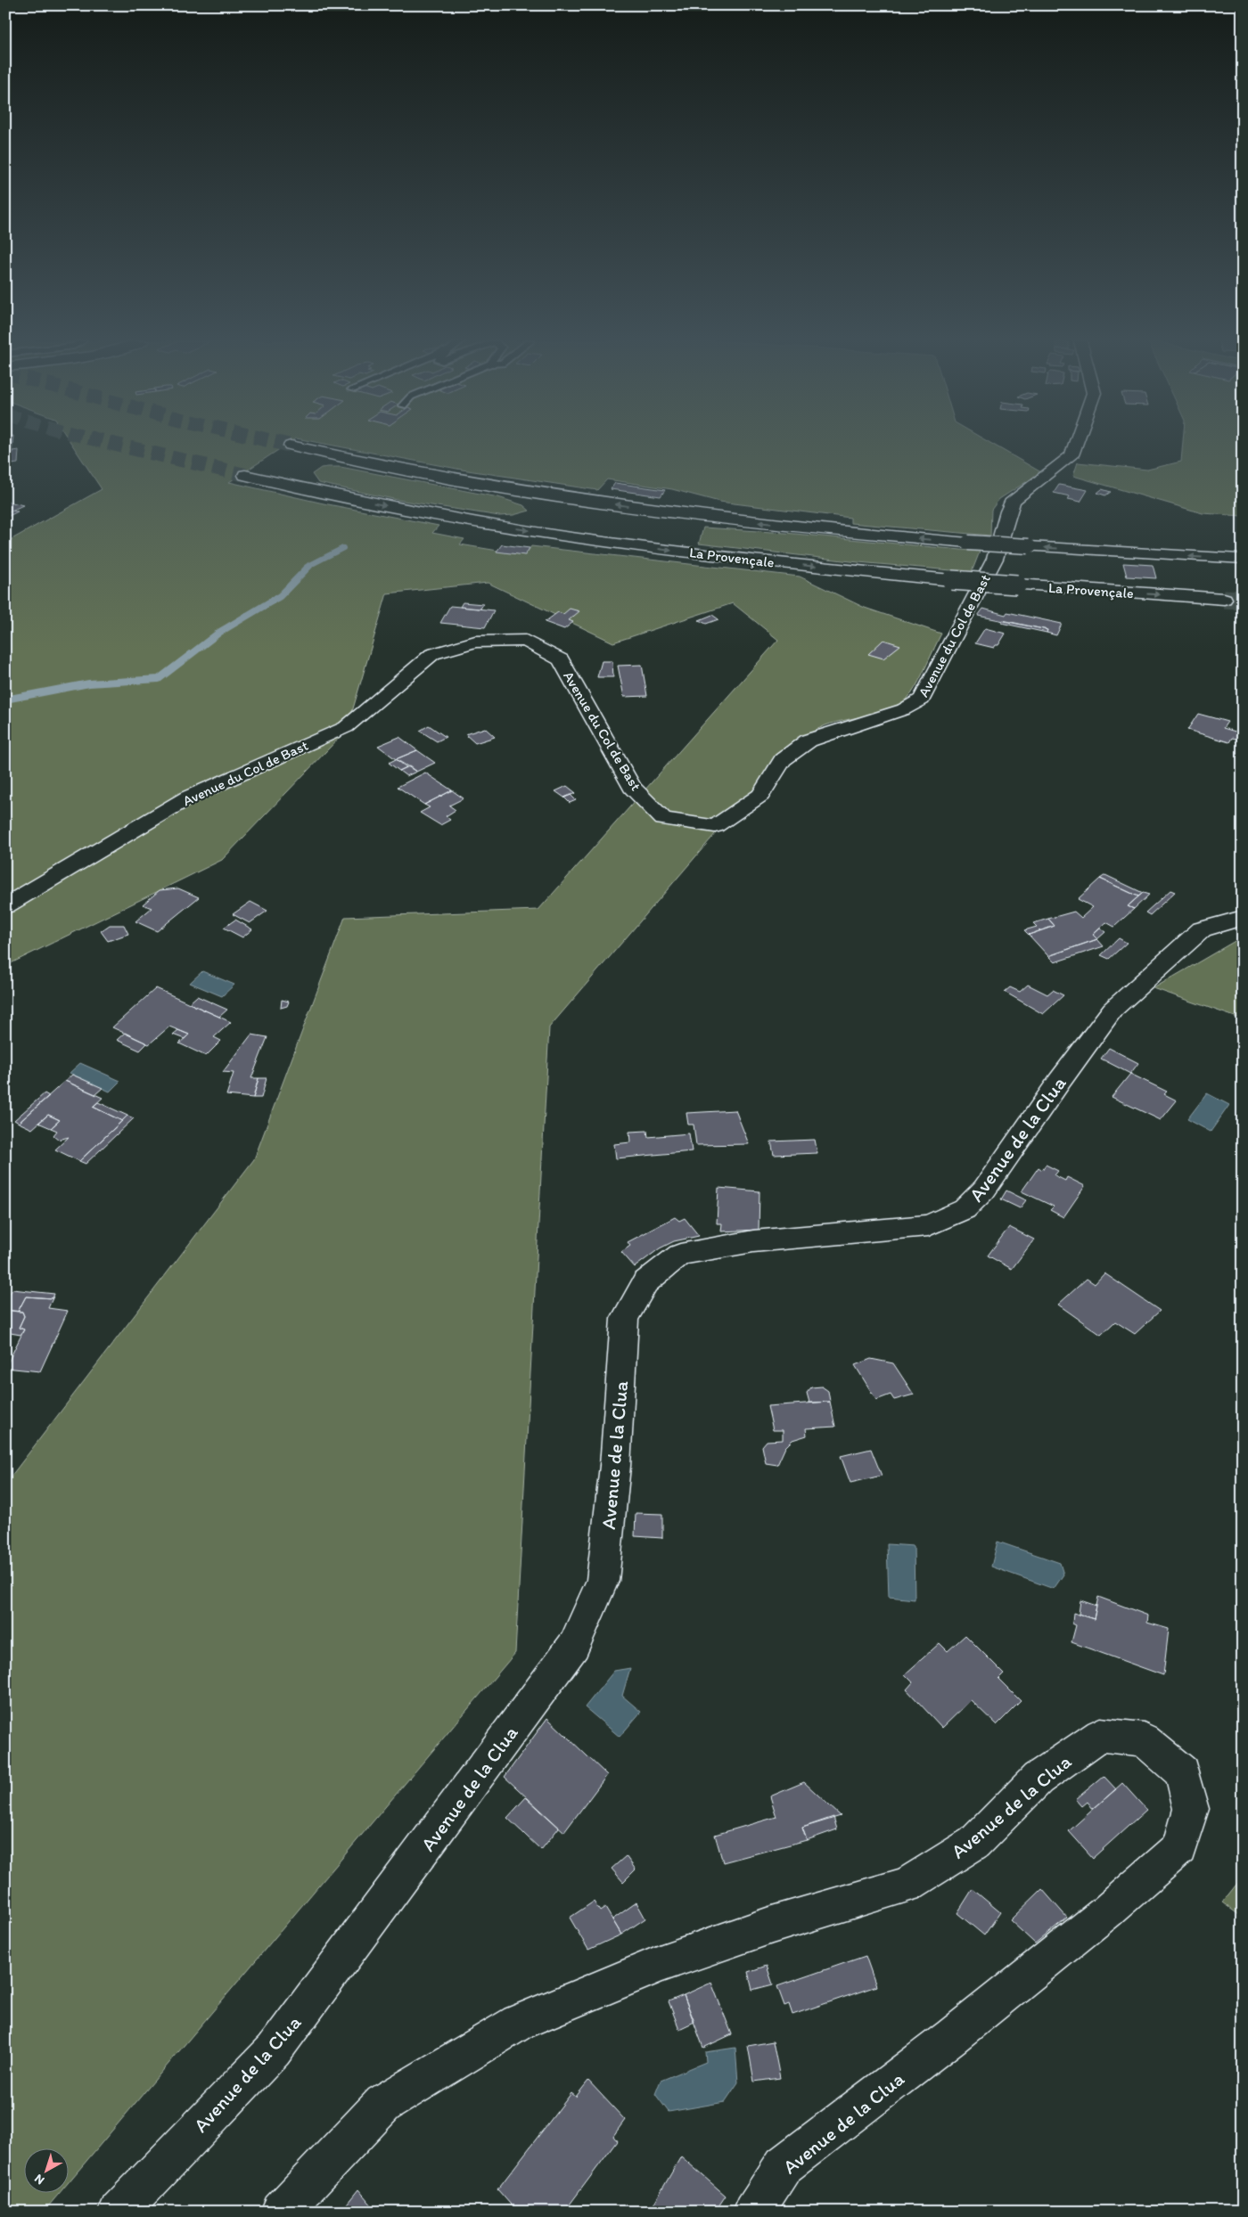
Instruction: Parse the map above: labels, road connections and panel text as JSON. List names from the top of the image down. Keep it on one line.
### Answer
{"streets":{"main road":["La Provençale","Avenue du Col de Bast","Avenue de la Clua"]},"north":"bottom left"}
